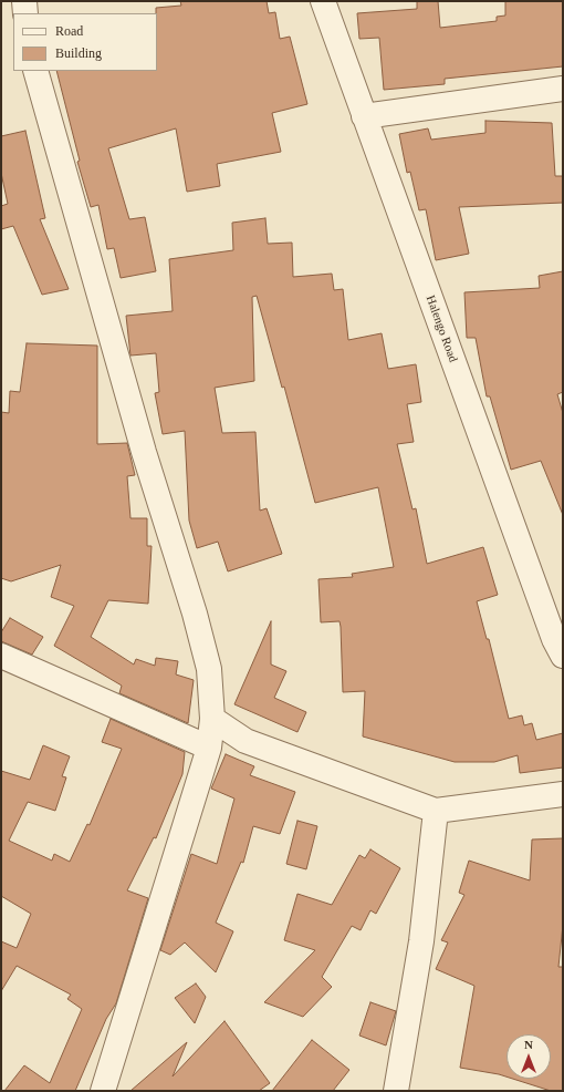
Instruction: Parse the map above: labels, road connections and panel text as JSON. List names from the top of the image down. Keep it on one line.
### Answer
{"streets":{"street":["Halengo Road"]},"legend":["Road","Building"],"north":"top"}
